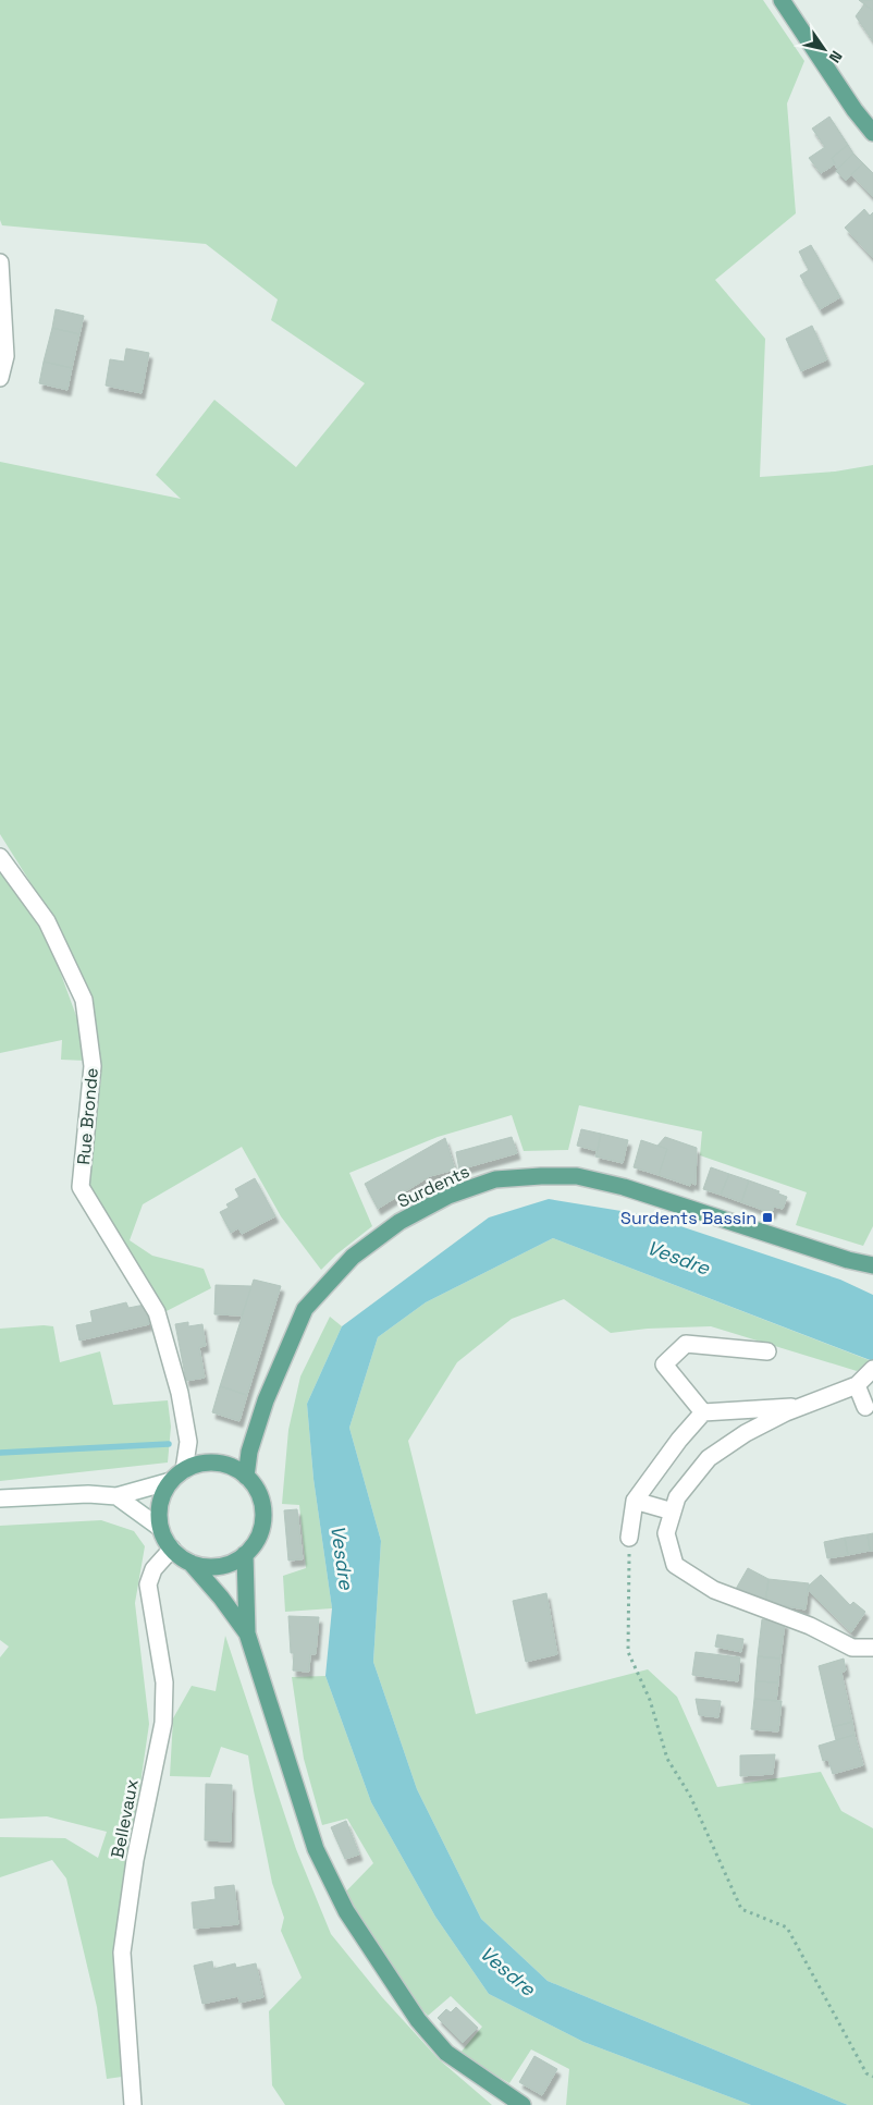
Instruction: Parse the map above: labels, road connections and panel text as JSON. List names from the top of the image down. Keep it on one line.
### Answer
{"streets":{"main road":["Surdents"],"street":["Rue Bronde","Bellevaux"]},"crossings":[["Rue Bronde","Surdents"],["Rue Bronde","Bellevaux"],["Surdents","Bellevaux"]],"water":["Vesdre"],"places":{"transit":["Surdents Bassin"]},"north":"bottom right"}
